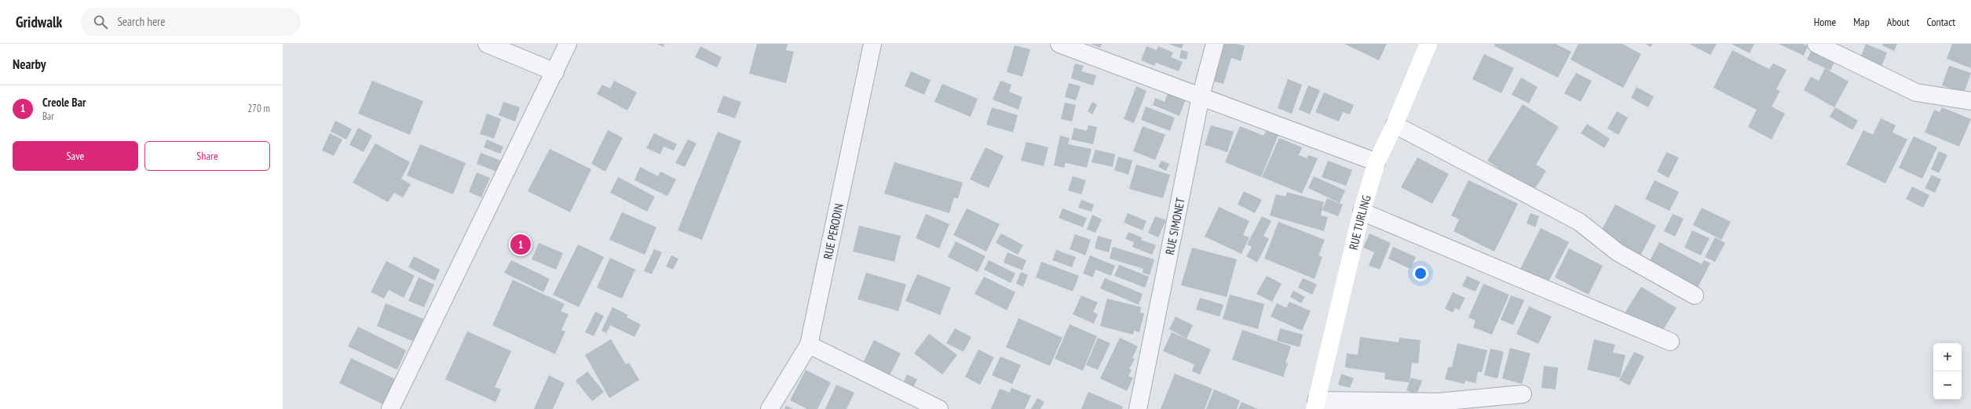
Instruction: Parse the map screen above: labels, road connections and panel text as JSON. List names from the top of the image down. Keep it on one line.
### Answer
{"streets":{"main road":["RUE TURLING"],"street":["RUE SIMONET","RUE PERODIN"]},"page":{"header":"Gridwalk","search":"Search here","nav":["Home","Map","About","Contact"],"heading":"Nearby","list":[{"mark":"1","name":"Creole Bar","note":"Bar","value":"270 m"}],"buttons":["Save","Share"],"pins":"1","map_buttons":["+","−"]}}
